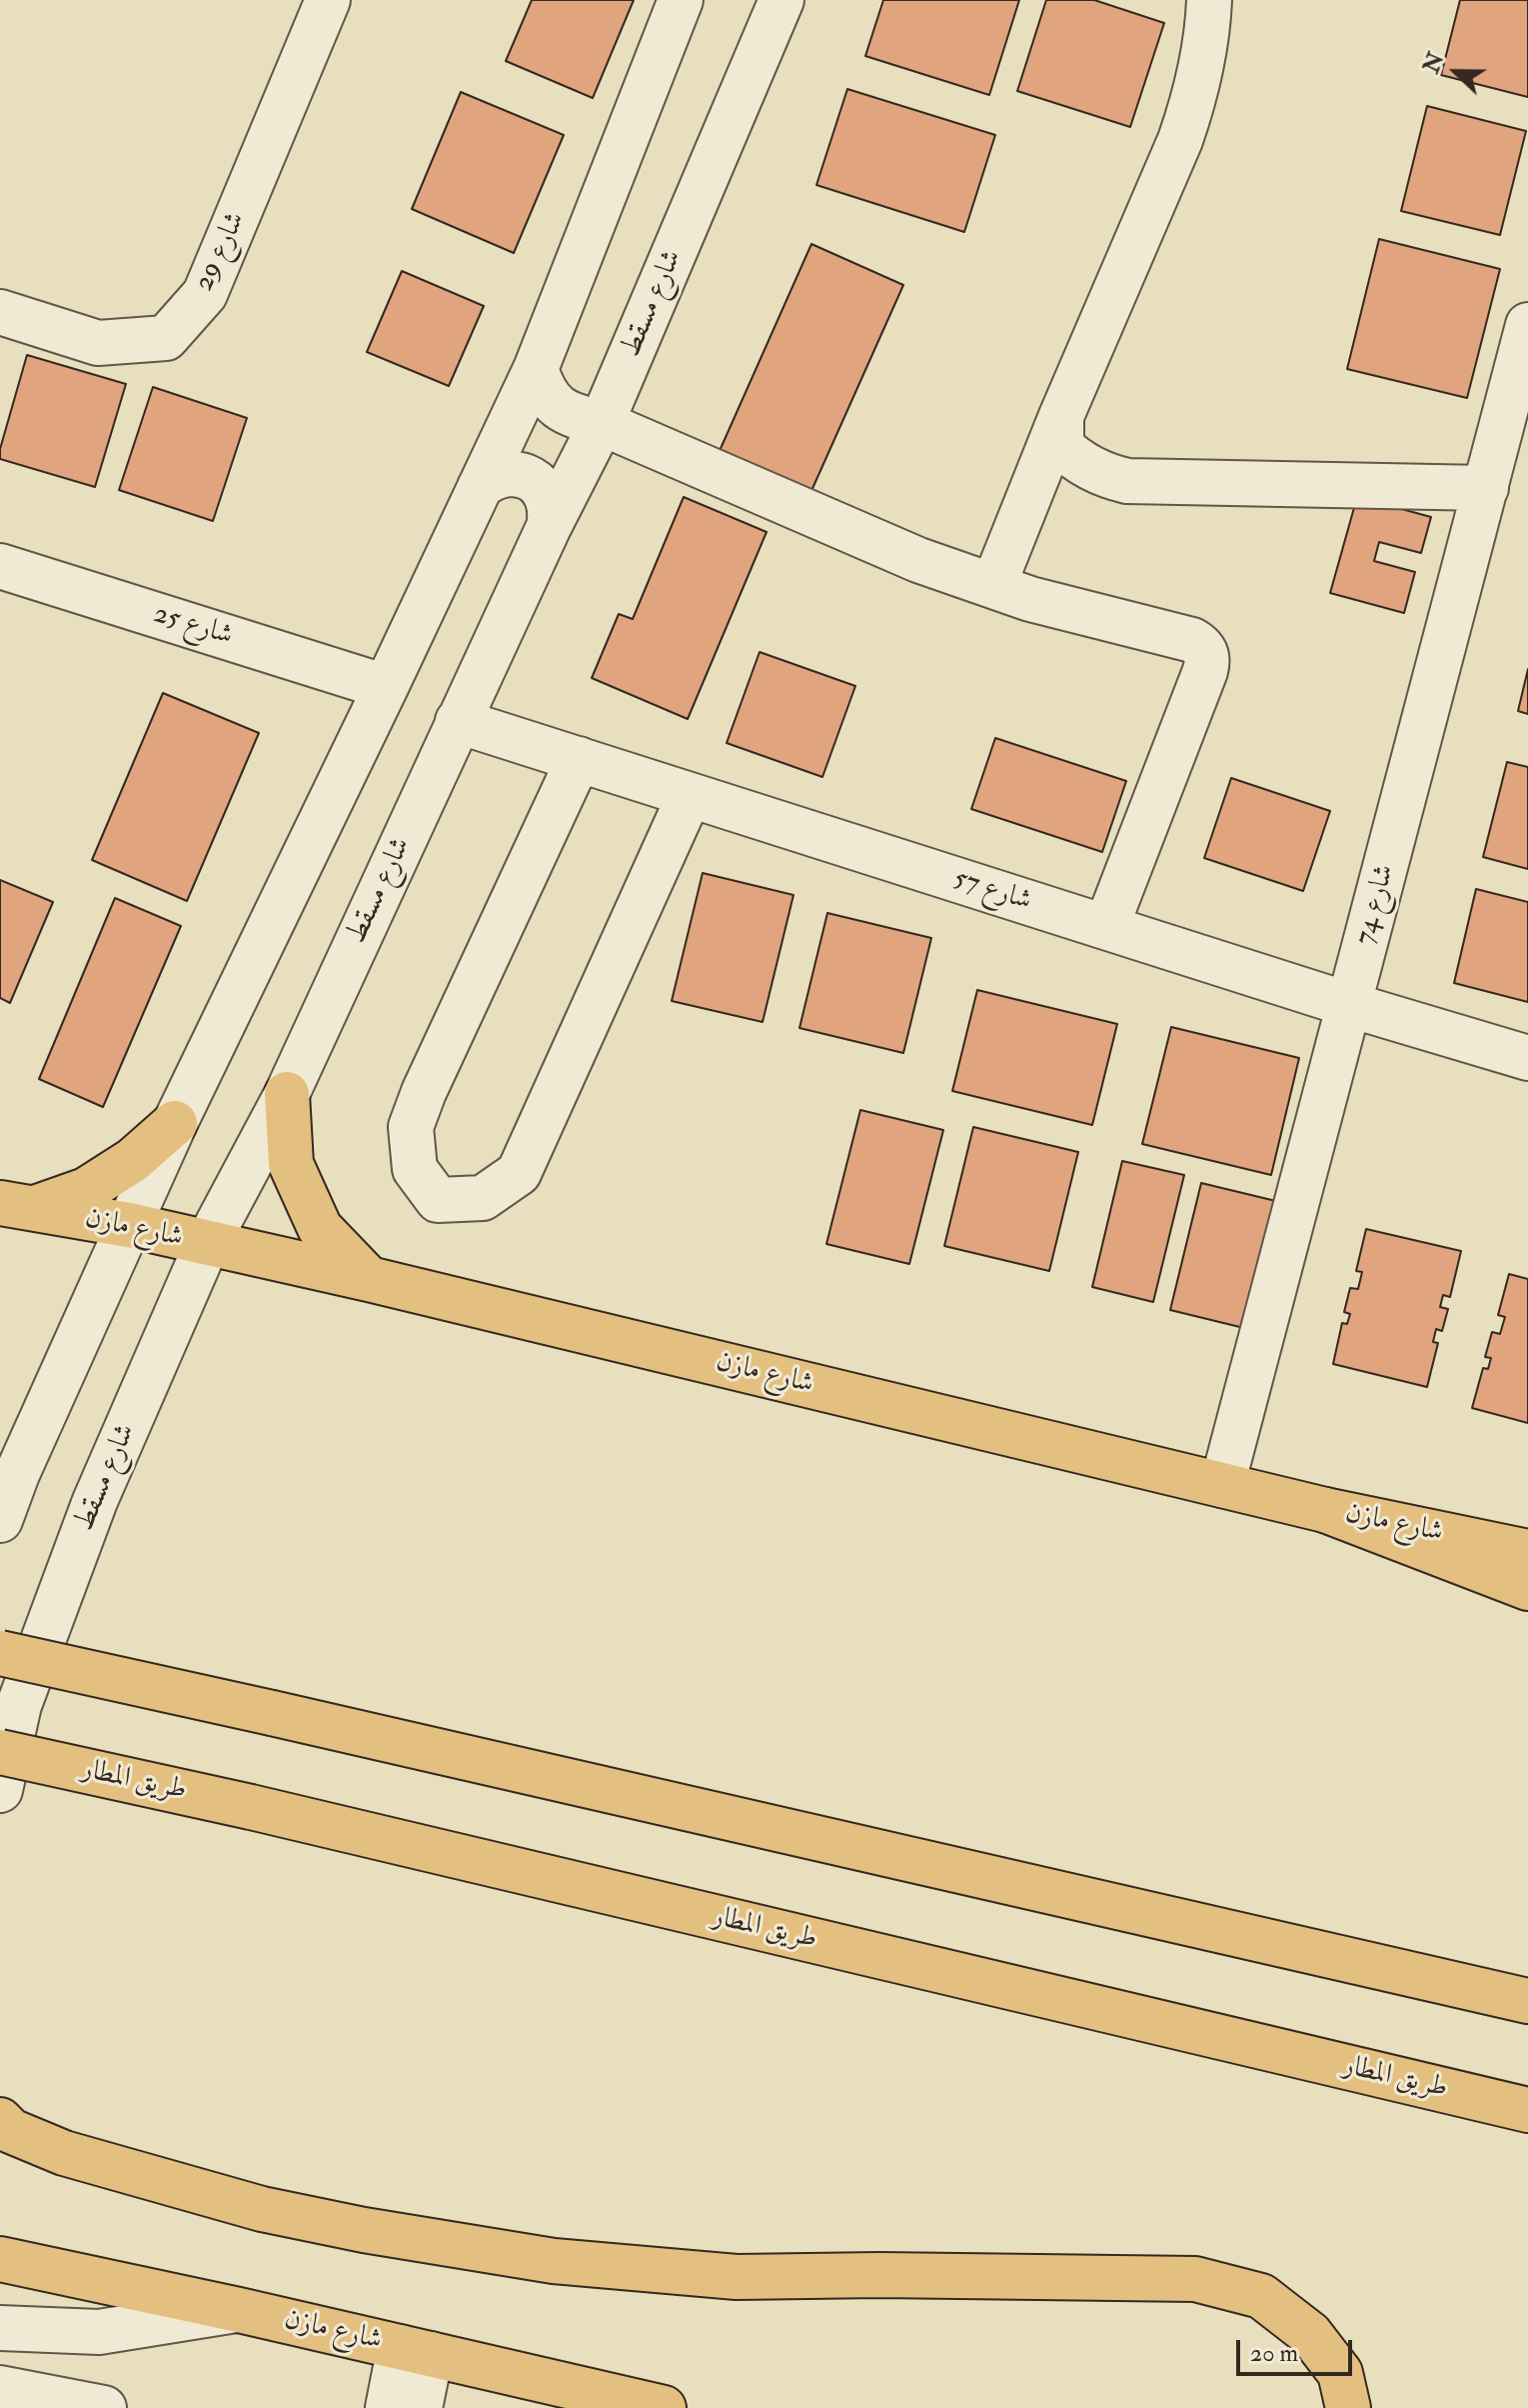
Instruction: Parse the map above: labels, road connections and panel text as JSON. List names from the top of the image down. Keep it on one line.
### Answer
{"streets":{"main road":["شارع مازن","طريق المطار"],"street":["شارع 29","شارع مسقط","شارع 25","شارع 57","شارع 74"]},"crossings":[["شارع مسقط","شارع 57"],["شارع مسقط","شارع مازن"],["شارع 57","شارع 74"],["شارع 74","شارع مازن"]],"scale_bar":"20 m","north":"left"}
